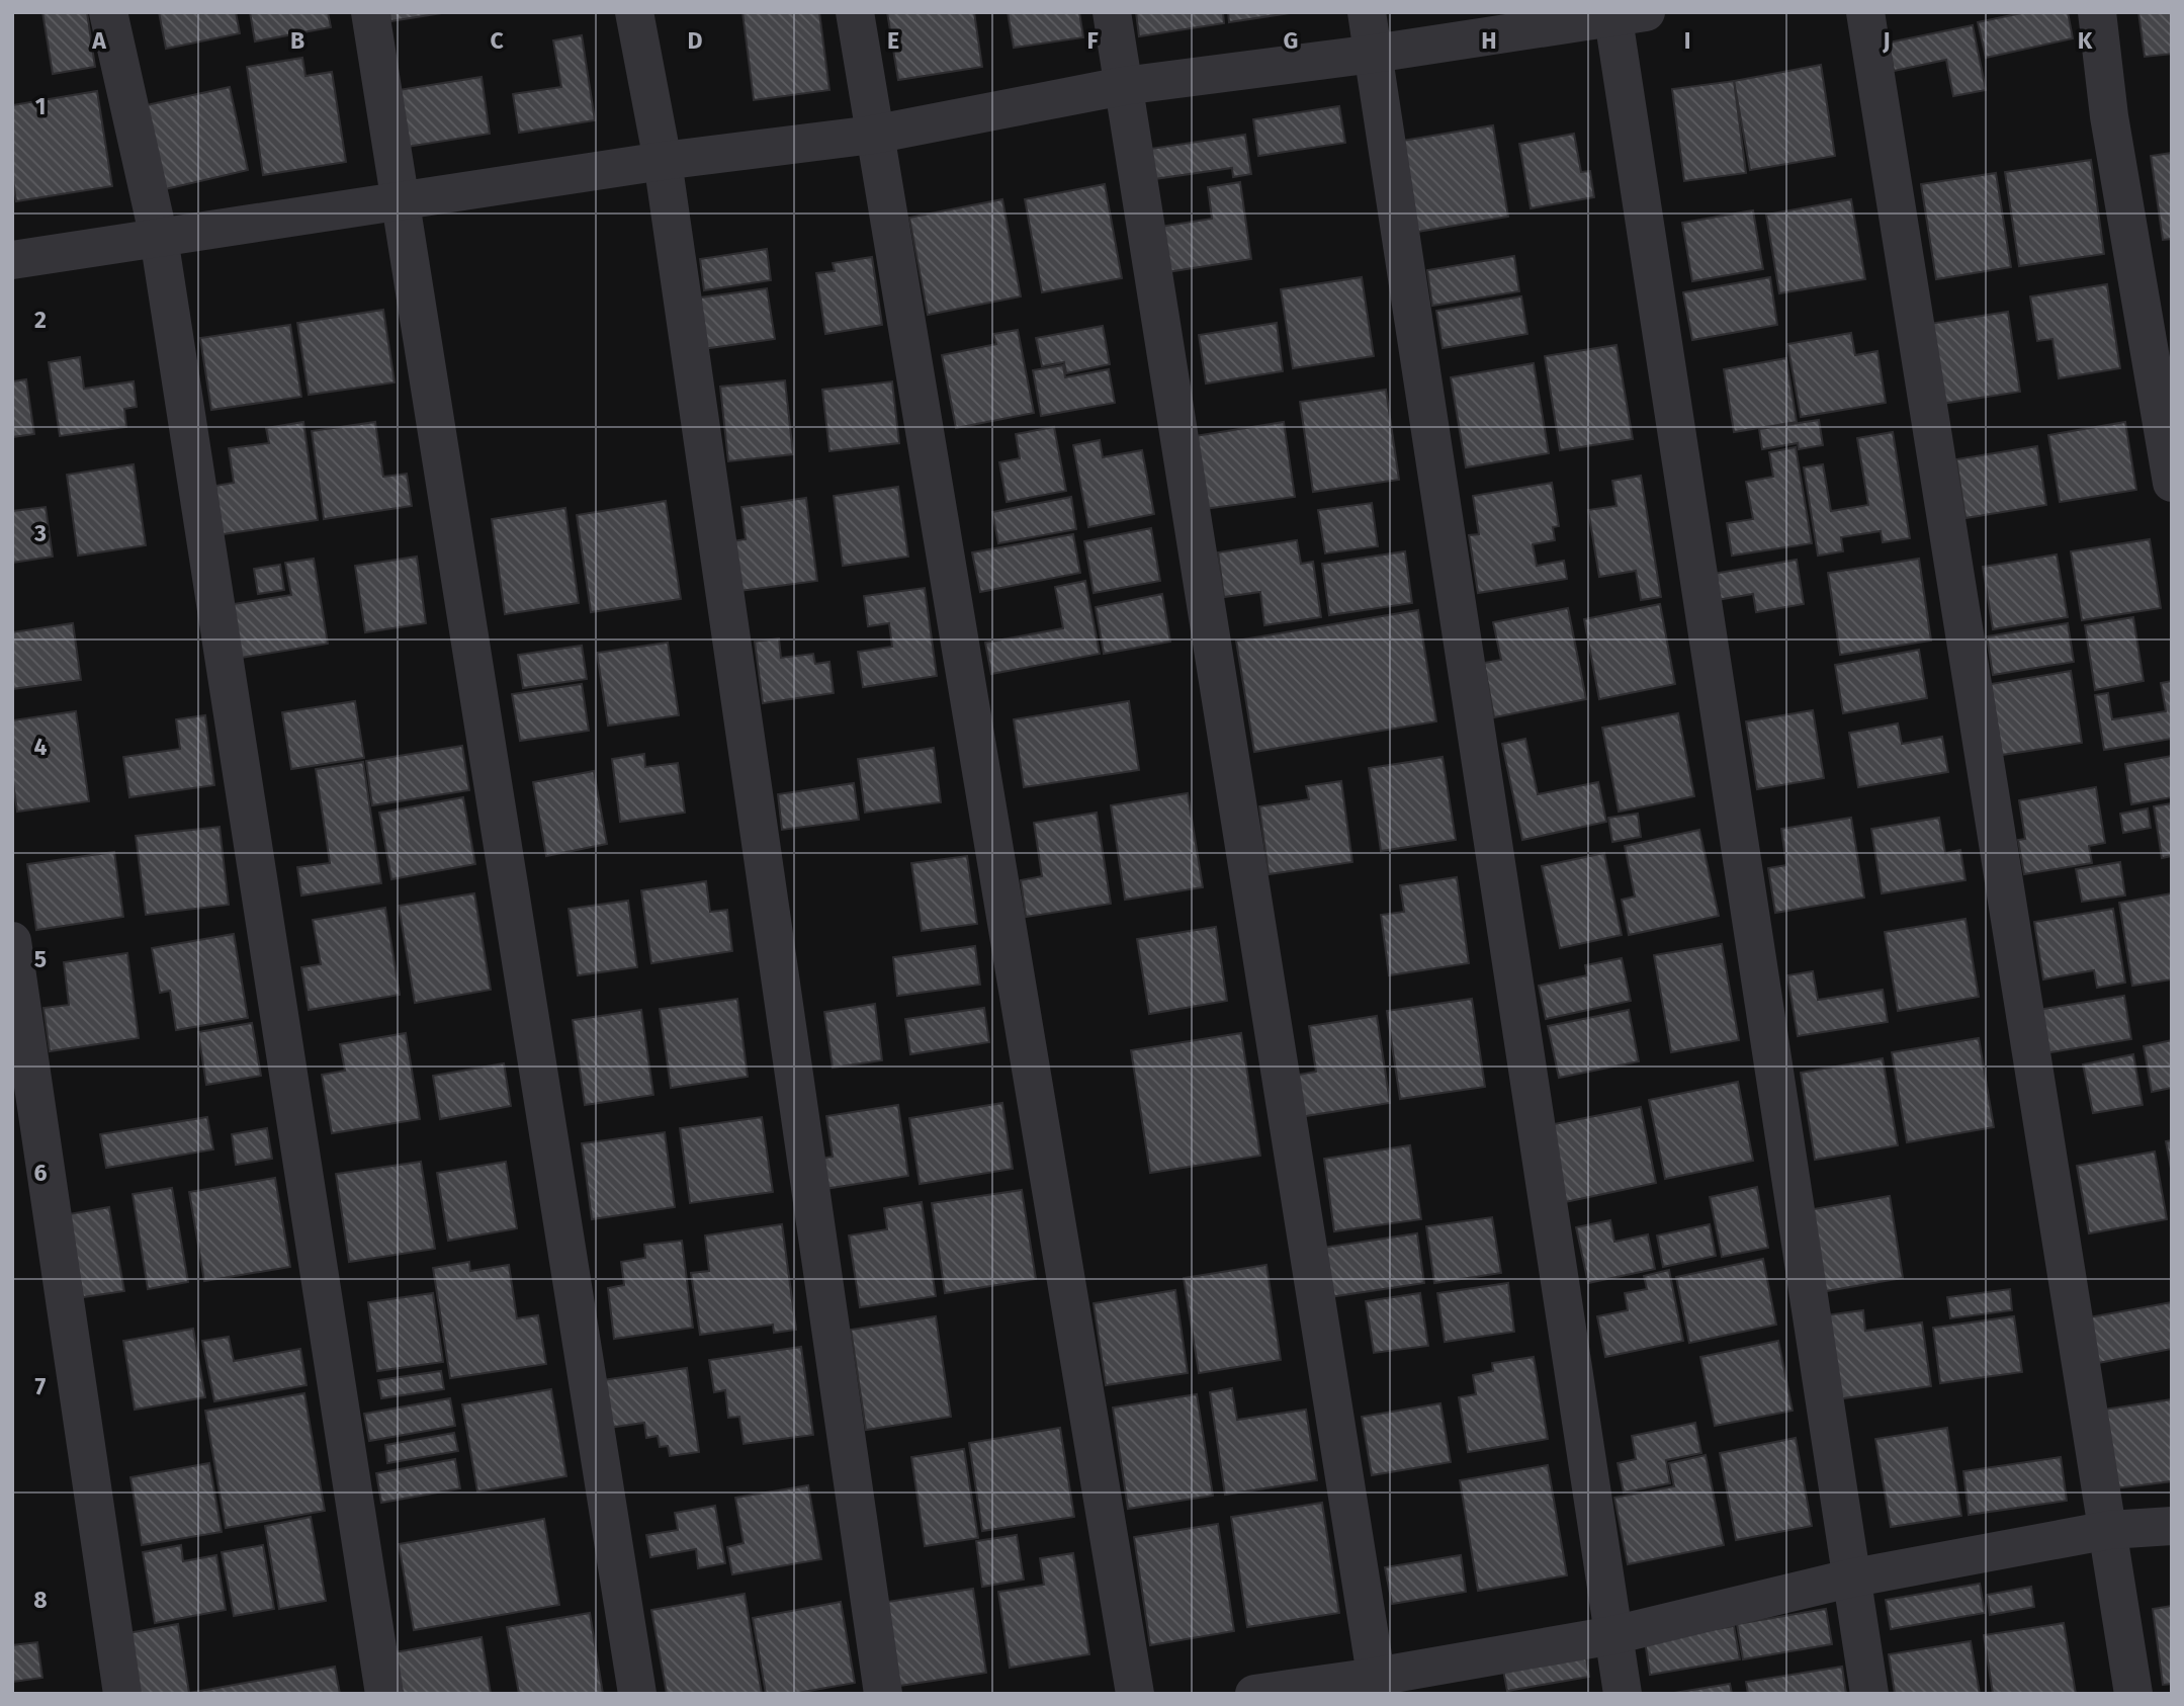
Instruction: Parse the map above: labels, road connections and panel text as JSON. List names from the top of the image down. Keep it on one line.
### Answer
{"grid":{"columns":["A","B","C","D","E","F","G","H","I","J","K"],"rows":["1","2","3","4","5","6","7","8"]}}
